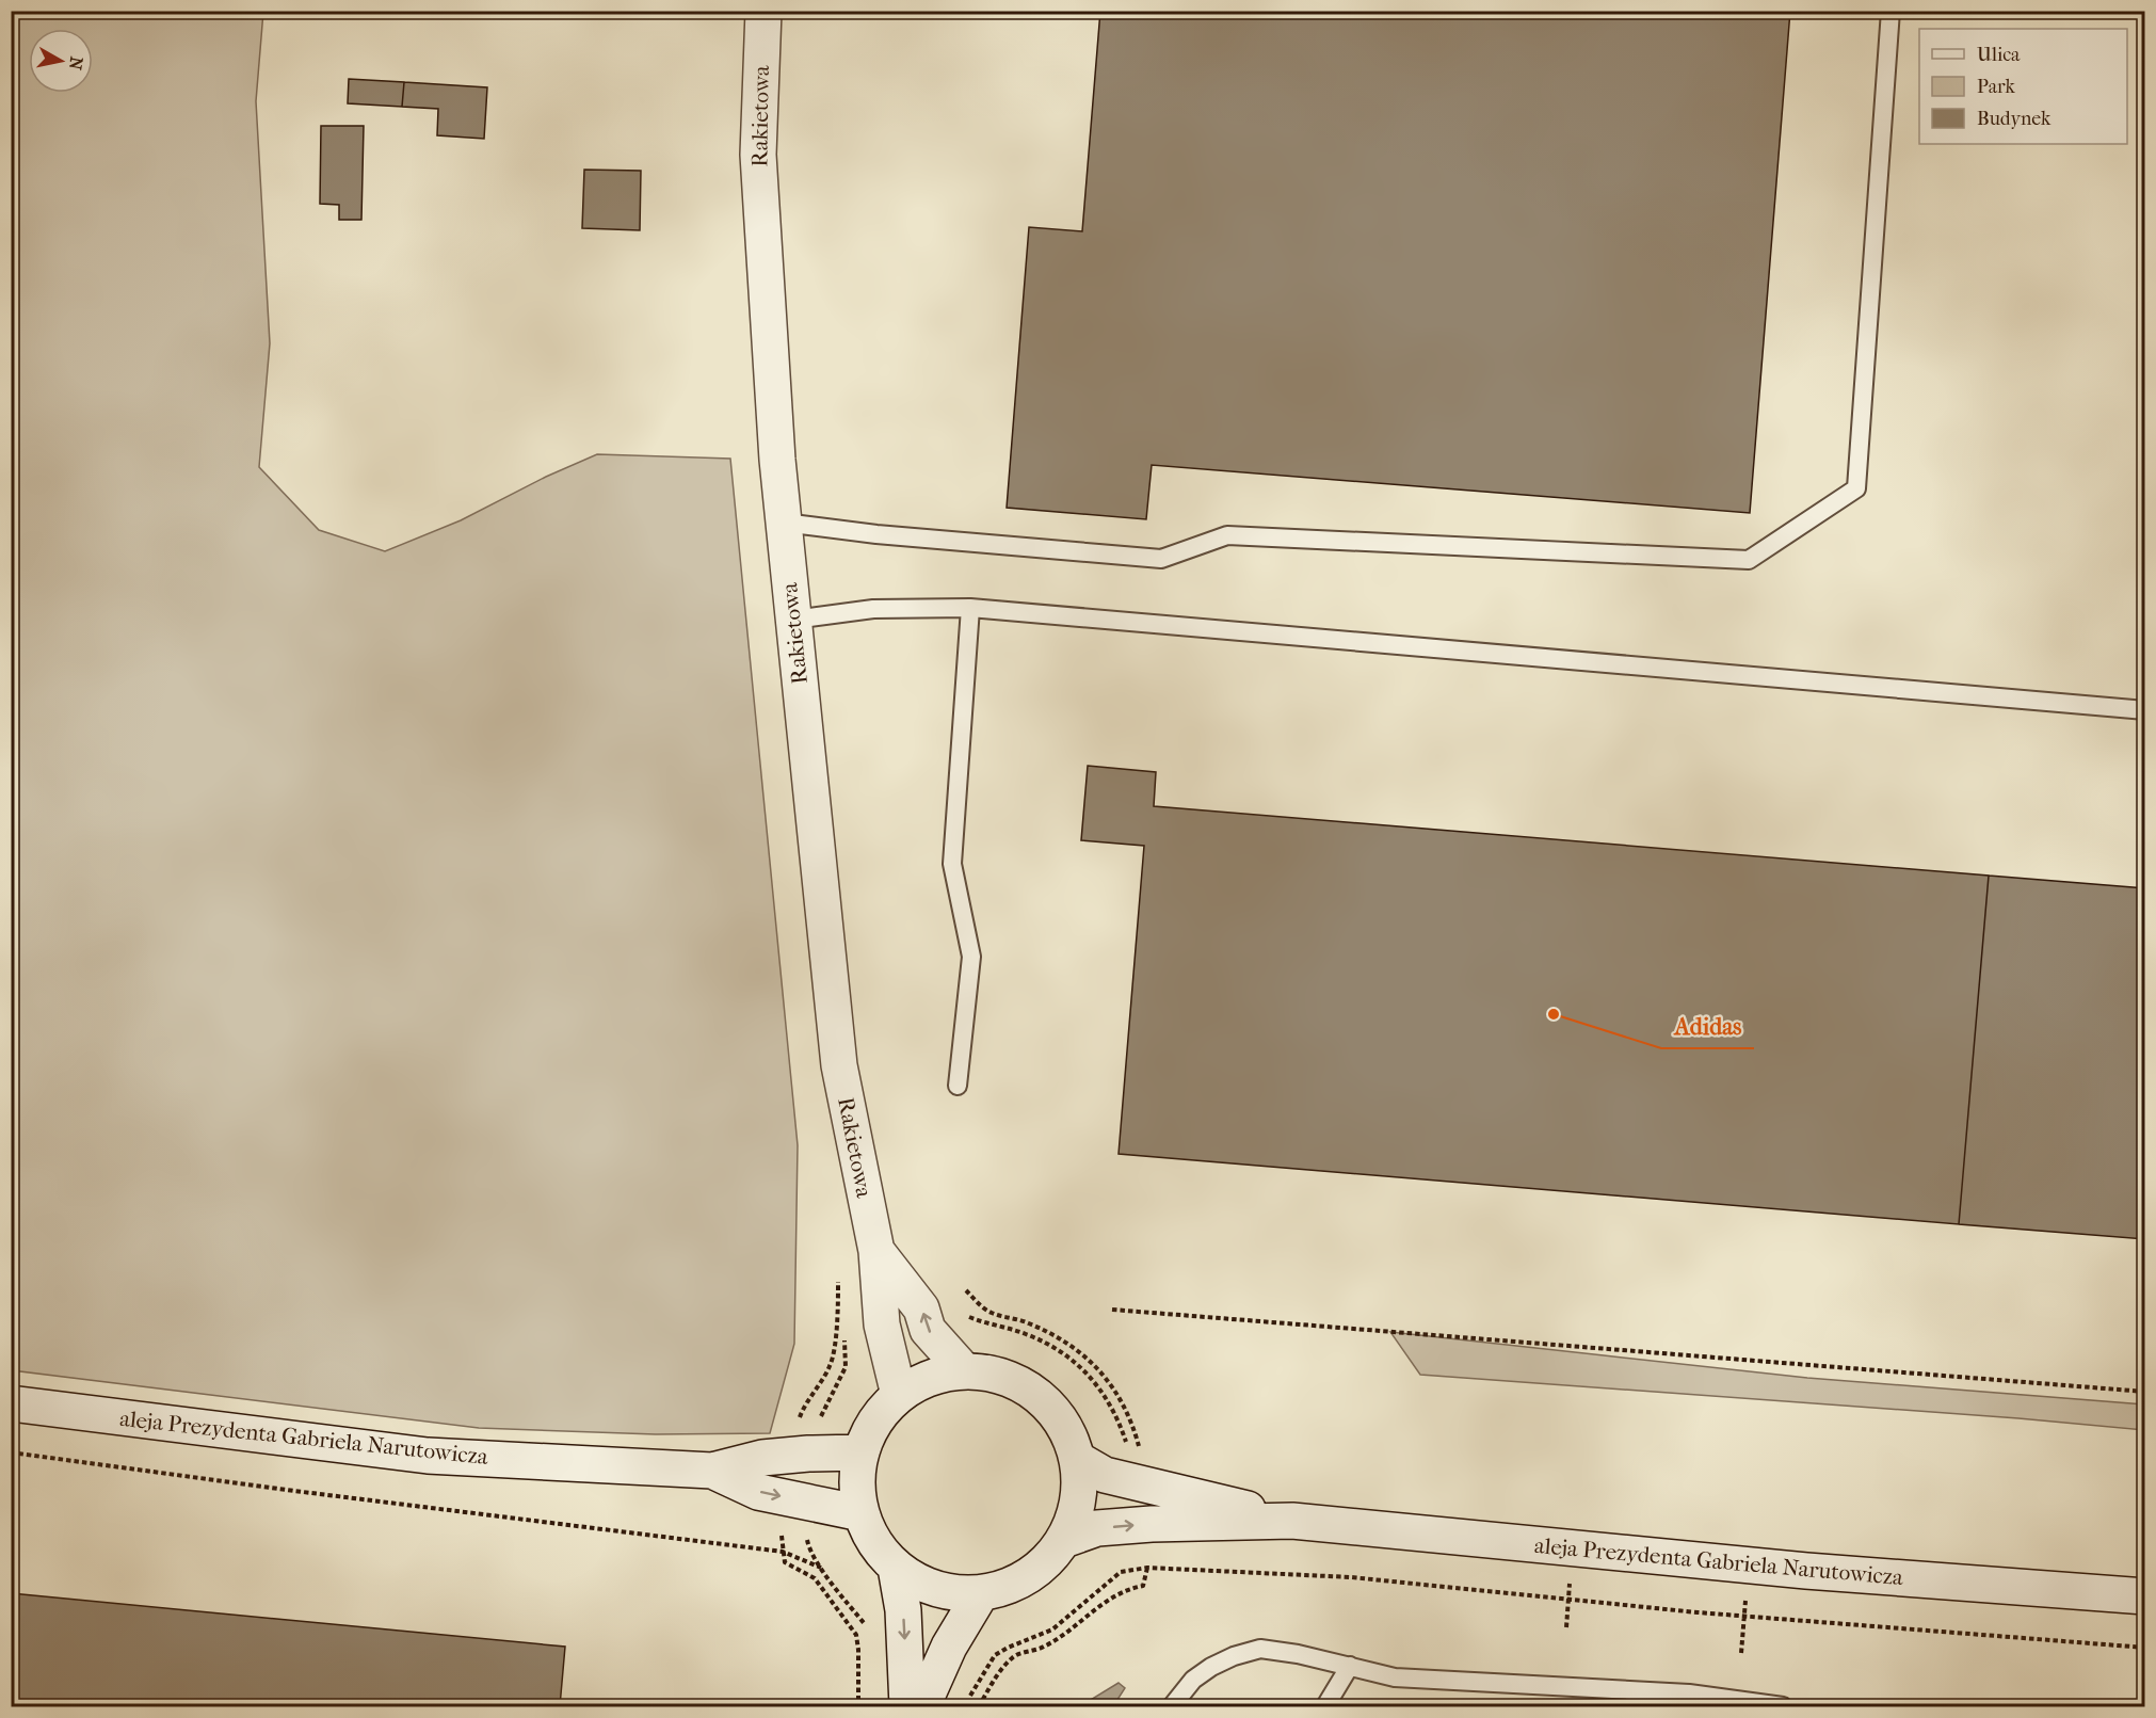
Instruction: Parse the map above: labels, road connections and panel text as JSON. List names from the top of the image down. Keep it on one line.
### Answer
{"streets":{"street":["Rakietowa","aleja Prezydenta Gabriela Narutowicza"]},"crossings":[["Rakietowa","aleja Prezydenta Gabriela Narutowicza"]],"places":["Adidas"],"legend":["Ulica","Park","Budynek"],"north":"right"}
